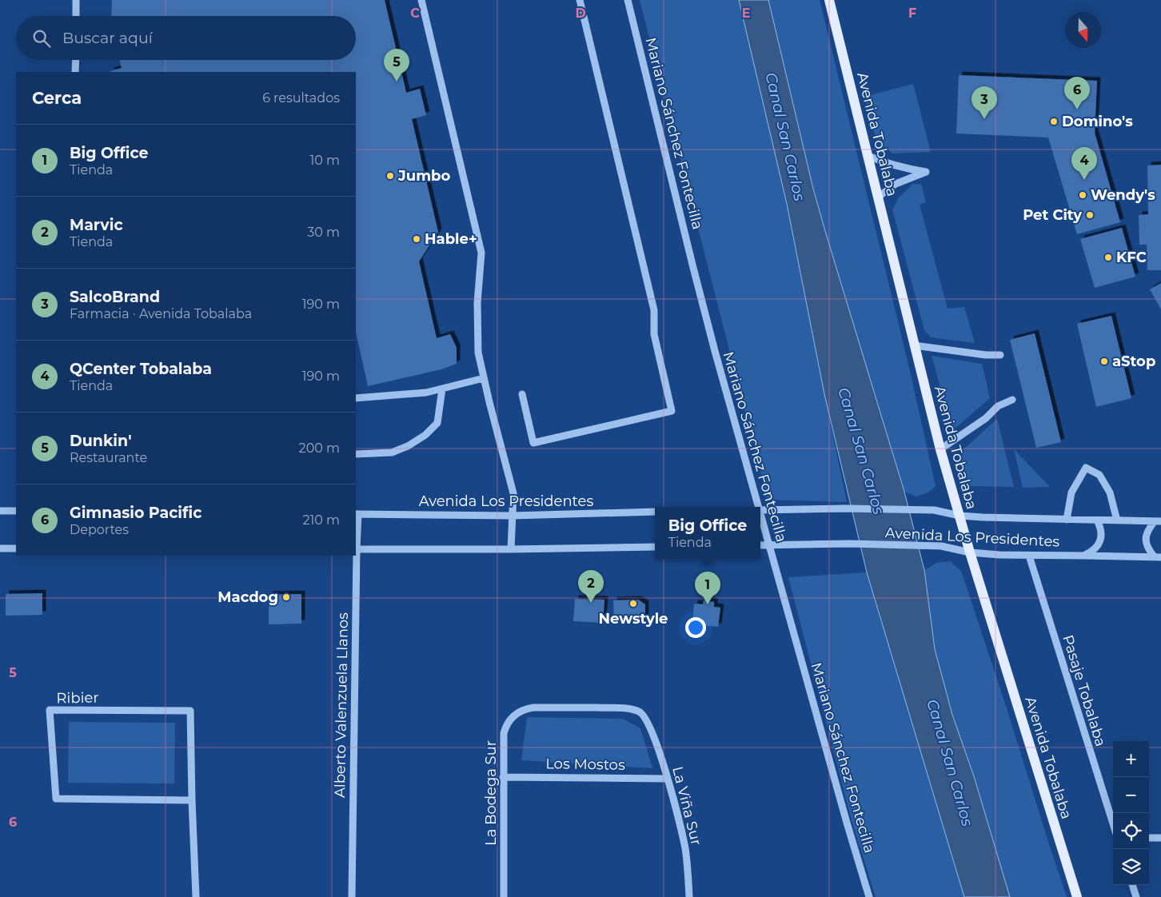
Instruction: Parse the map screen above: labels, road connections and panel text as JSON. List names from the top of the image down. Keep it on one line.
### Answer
{"streets":{"main road":["Avenida Tobalaba"],"street":["Mariano Sánchez Fontecilla","Avenida Los Presidentes","Pasaje Tobalaba","Ribier","Alberto Valenzuela Llanos","Los Mostos","La Bodega Sur","La Viña Sur"]},"crossings":[["Mariano Sánchez Fontecilla","Avenida Los Presidentes"],["Avenida Tobalaba","Avenida Los Presidentes"],["Avenida Los Presidentes","Pasaje Tobalaba"],["Avenida Los Presidentes","Alberto Valenzuela Llanos"],["Los Mostos","La Bodega Sur"],["Los Mostos","La Viña Sur"],["La Bodega Sur","La Viña Sur"]],"water":["Canal San Carlos"],"places":["Domino's","Jumbo","Wendy's","Pet City","Hable+","KFC","aStop","Macdog","Newstyle"],"north":"bottom","page":{"search":"Buscar aquí","pins":["5","6","3","4","2","1"],"heading":["Cerca","6 resultados"],"list":[{"mark":"1","name":"Big Office","note":"Tienda","value":"10 m"},{"mark":"2","name":"Marvic","note":"Tienda","value":"30 m"},{"mark":"3","name":"SalcoBrand","note":"Farmacia · Avenida Tobalaba","value":"190 m"},{"mark":"4","name":"QCenter Tobalaba","note":"Tienda","value":"190 m"},{"mark":"5","name":"Dunkin'","note":"Restaurante","value":"200 m"},{"mark":"6","name":"Gimnasio Pacific","note":"Deportes","value":"210 m"}],"popup":["Big Office","Tienda"],"map_buttons":["+","−"]},"grid":{"columns":["C","D","E","F"],"rows":["5","6"]}}
